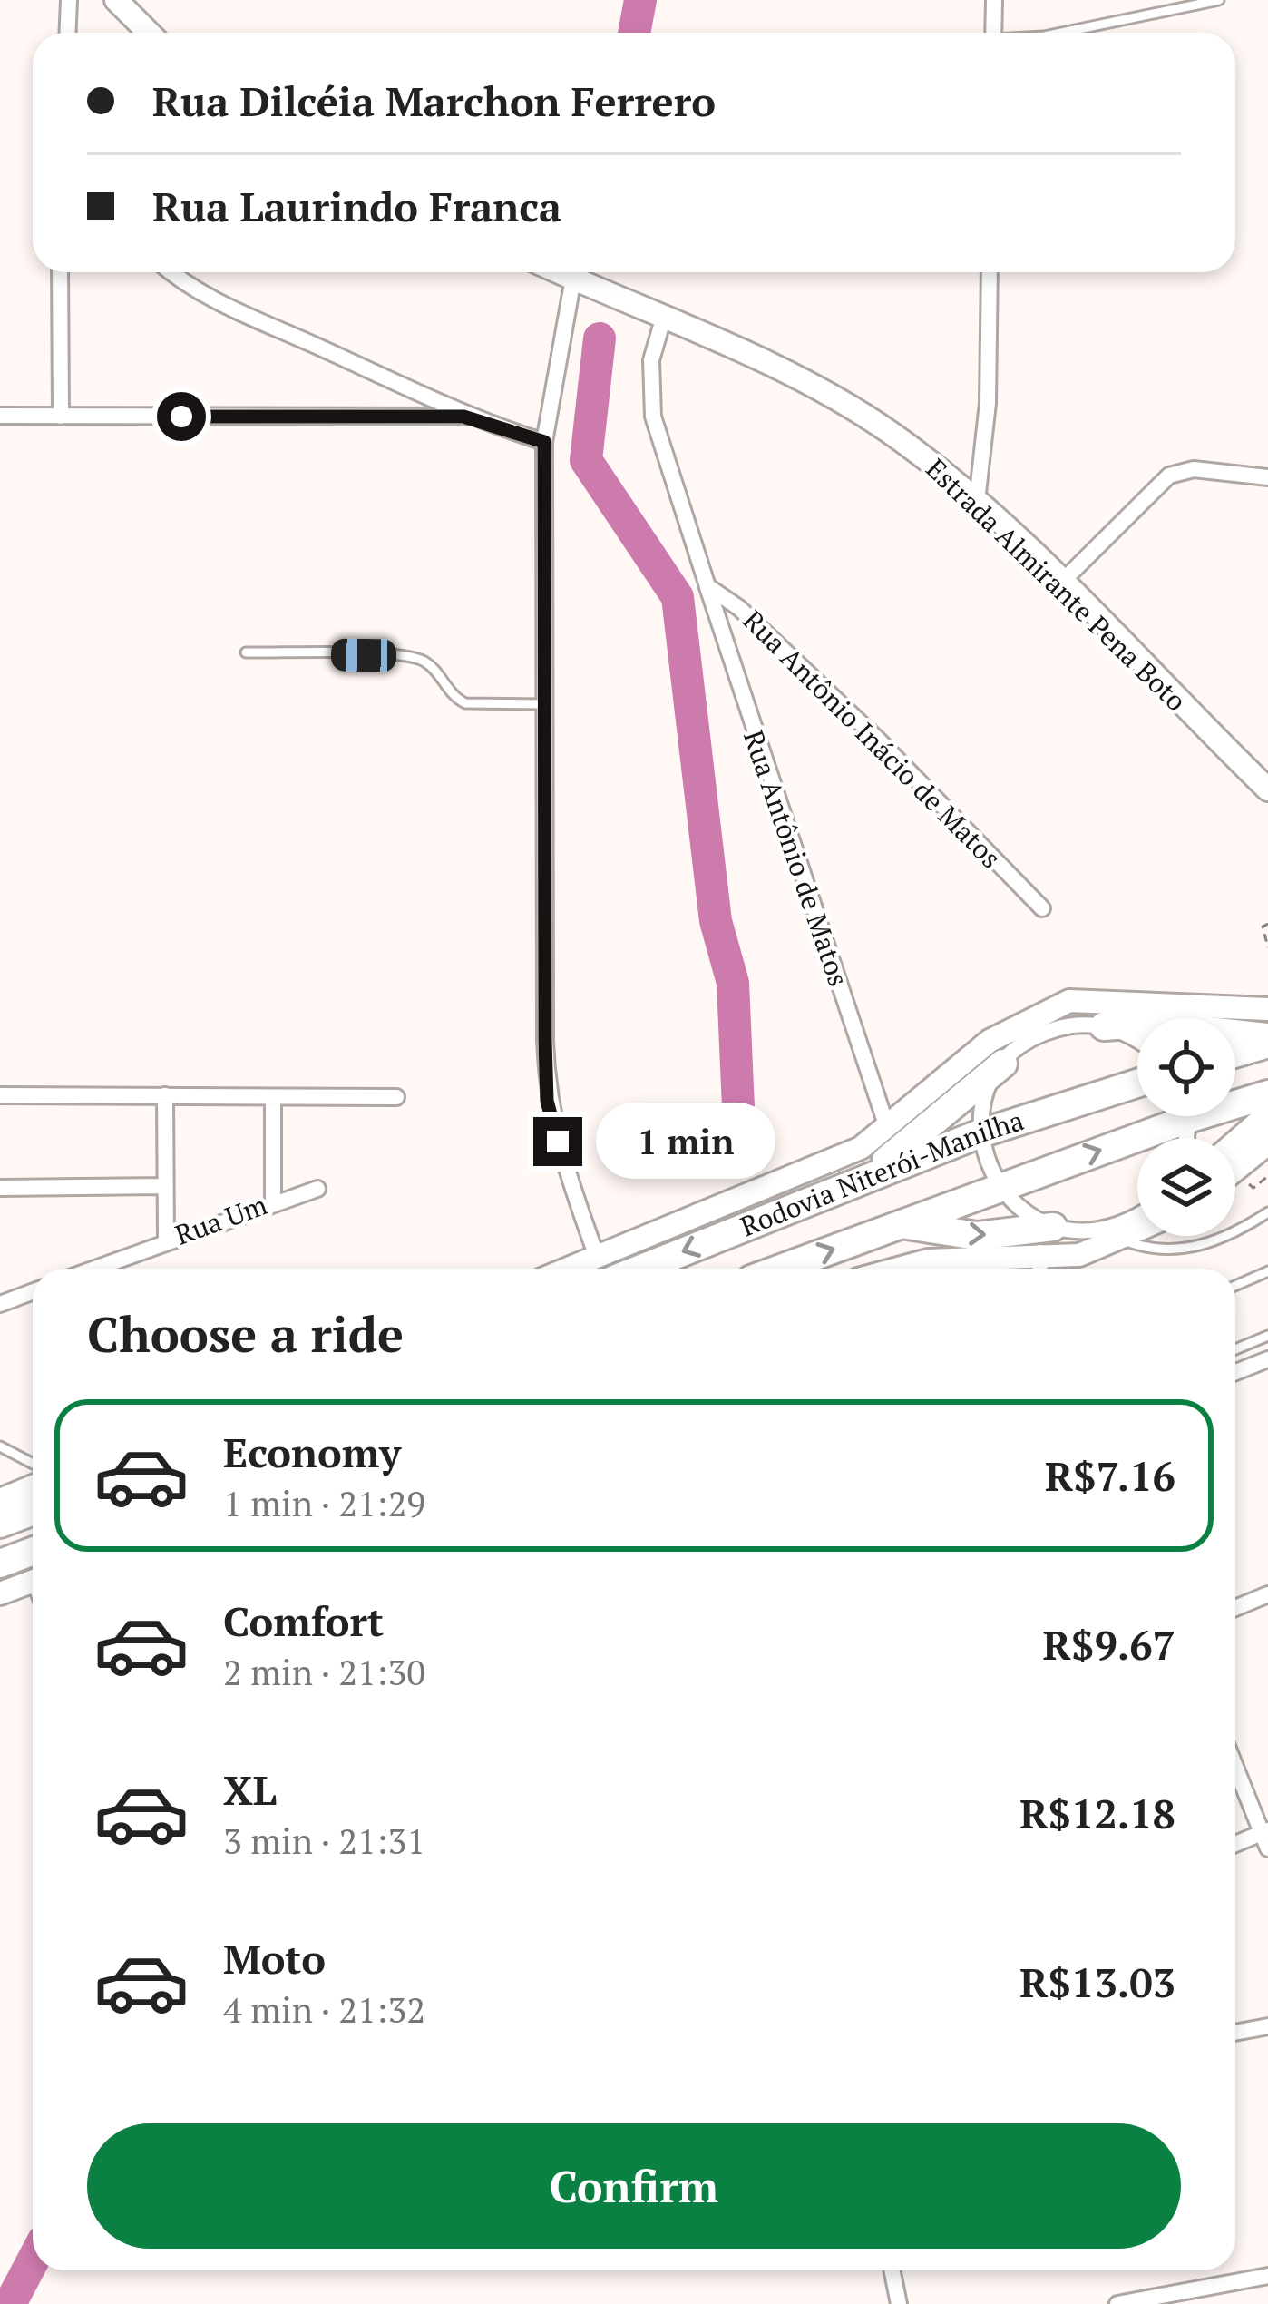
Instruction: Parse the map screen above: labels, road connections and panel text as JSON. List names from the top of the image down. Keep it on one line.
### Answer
{"streets":{"highway":["Rodovia Niterói-Manilha"],"street":["Estrada Almirante Pena Boto","Rua Antônio Inácio de Matos","Rua Antônio de Matos","Rua Um"]},"crossings":[["Rua Antônio Inácio de Matos","Rua Antônio de Matos"]],"page":{"banner":["Rua Dilcéia Marchon Ferrero","Rua Laurindo Franca"],"bubble":"1 min","heading":"Choose a ride","list":[{"name":"Economy","note":"1 min · 21:29","value":"R$7.16"},{"name":"Comfort","note":"2 min · 21:30","value":"R$9.67"},{"name":"XL","note":"3 min · 21:31","value":"R$12.18"},{"name":"Moto","note":"4 min · 21:32","value":"R$13.03"}],"buttons":"Confirm"}}
